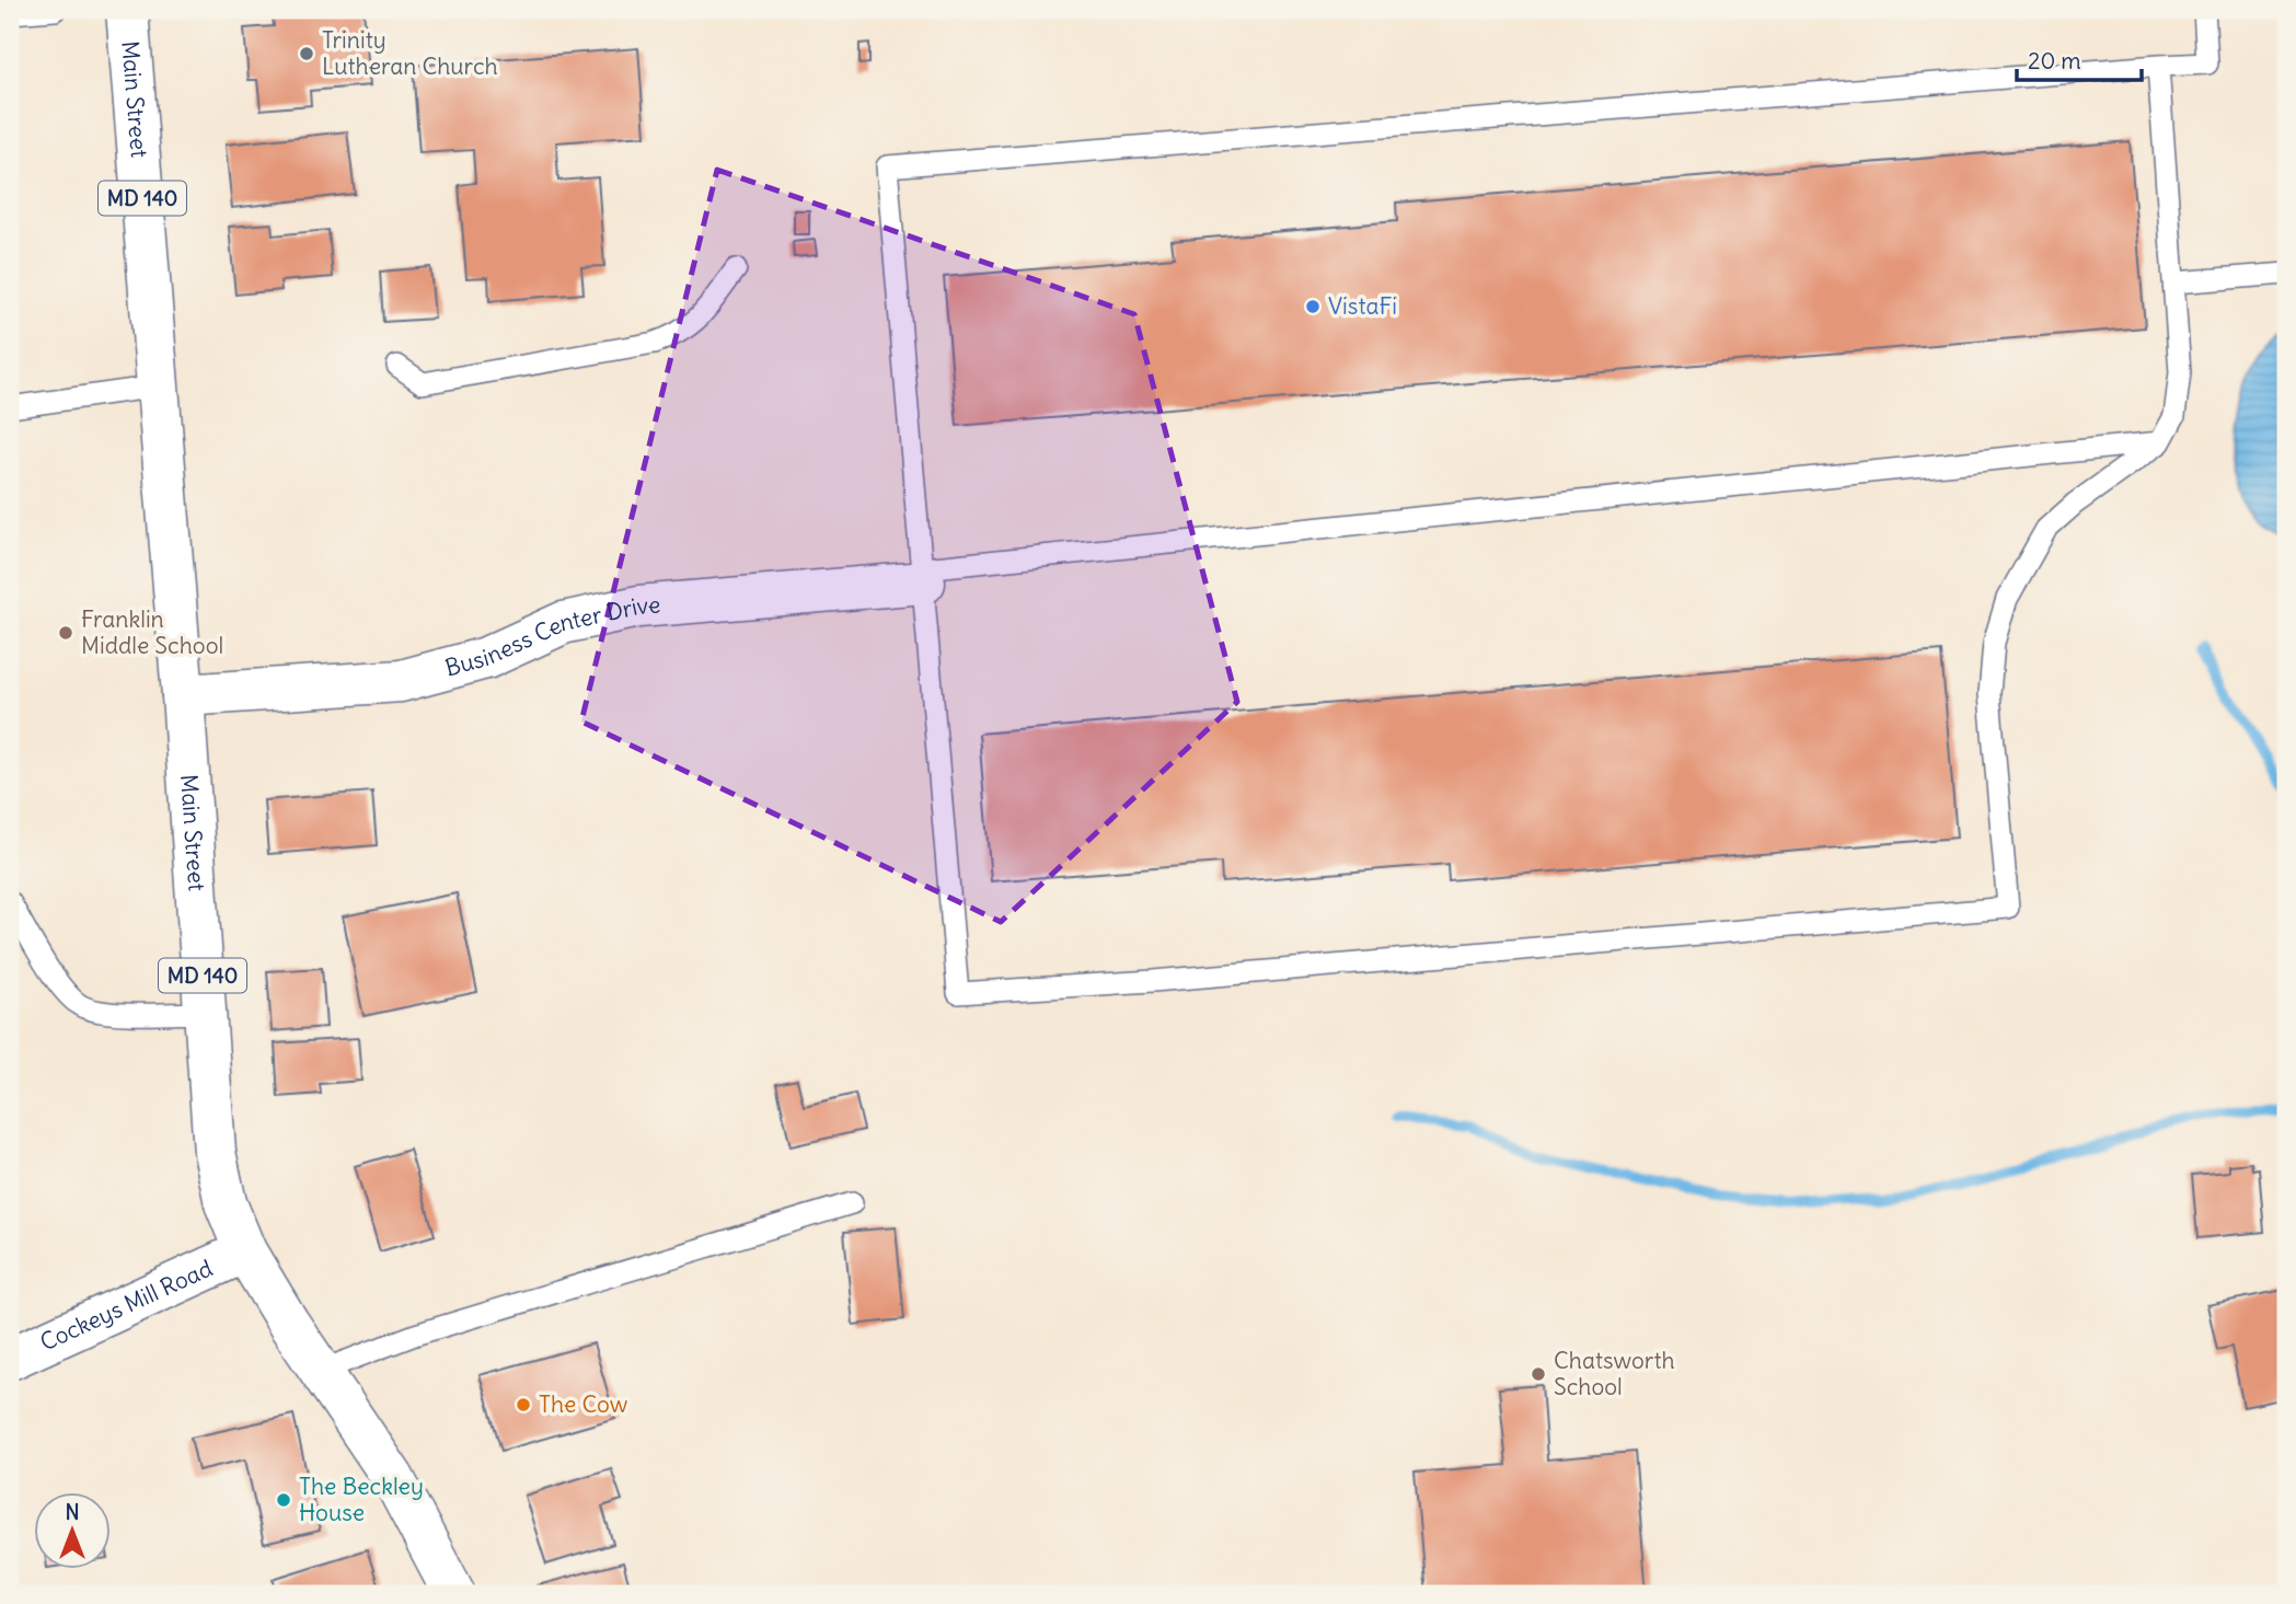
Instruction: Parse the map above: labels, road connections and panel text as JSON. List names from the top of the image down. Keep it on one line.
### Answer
{"streets":{"main road":["Main Street","MD 140","Business Center Drive","Cockeys Mill Road"]},"crossings":[["Main Street","Business Center Drive"],["Main Street","Cockeys Mill Road"]],"places":["Trinity Lutheran Church","VistaFi","Franklin Middle School","Chatsworth School","The Cow","The Beckley House"],"scale_bar":"20 m","north":"top"}
